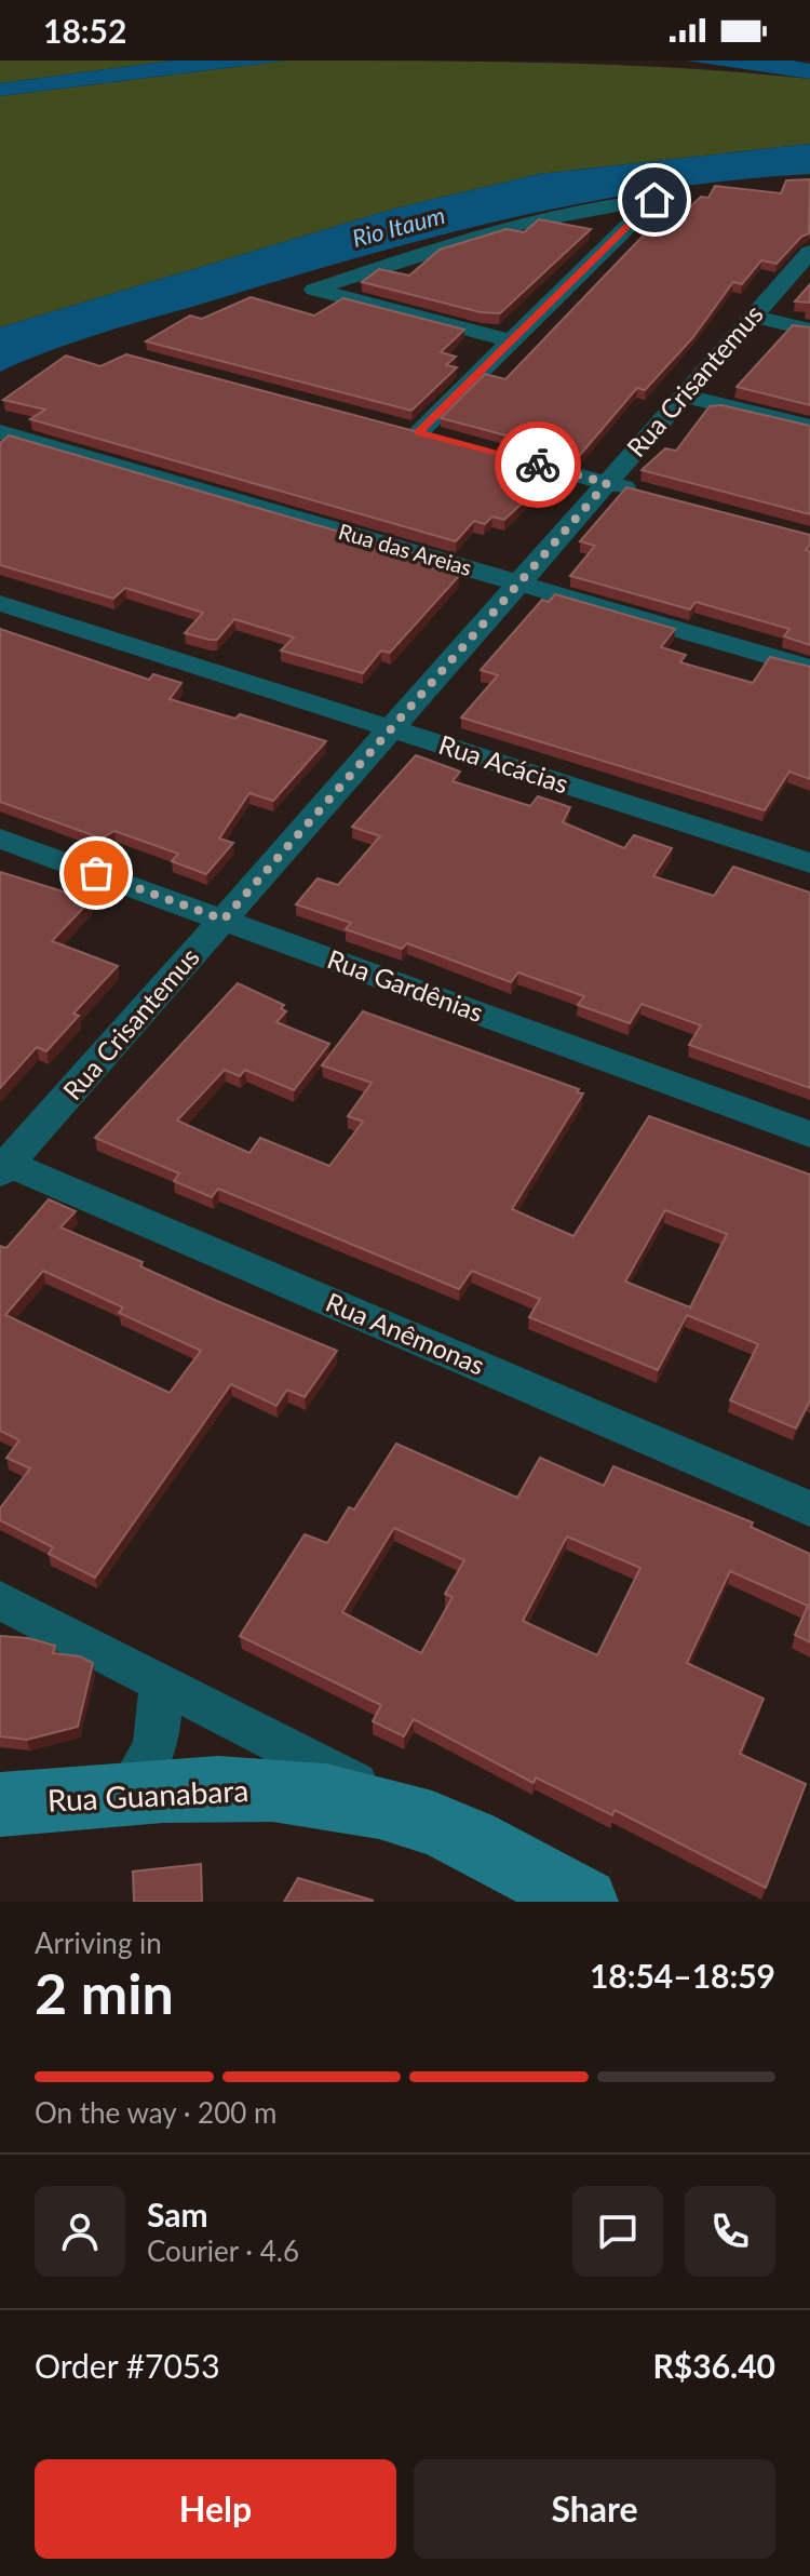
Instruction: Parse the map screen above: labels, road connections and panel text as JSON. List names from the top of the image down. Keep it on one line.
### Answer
{"streets":{"main road":["Rua Guanabara"],"street":["Rua Crisantemus","Rua das Areias","Rua Acácias","Rua Gardênias","Rua Anêmonas"]},"crossings":[["Rua Crisantemus","Rua das Areias"],["Rua Crisantemus","Rua Acácias"],["Rua Crisantemus","Rua Gardênias"],["Rua Crisantemus","Rua Anêmonas"]],"water":["Rio Itaum"],"page":{"status":"18:52","heading":["2 min","Arriving in","18:54–18:59"],"panel":["Sam","Courier · 4.6","Order #7053","R$36.40"],"bar":"On the way · 200 m","buttons":["Help","Share"]}}
